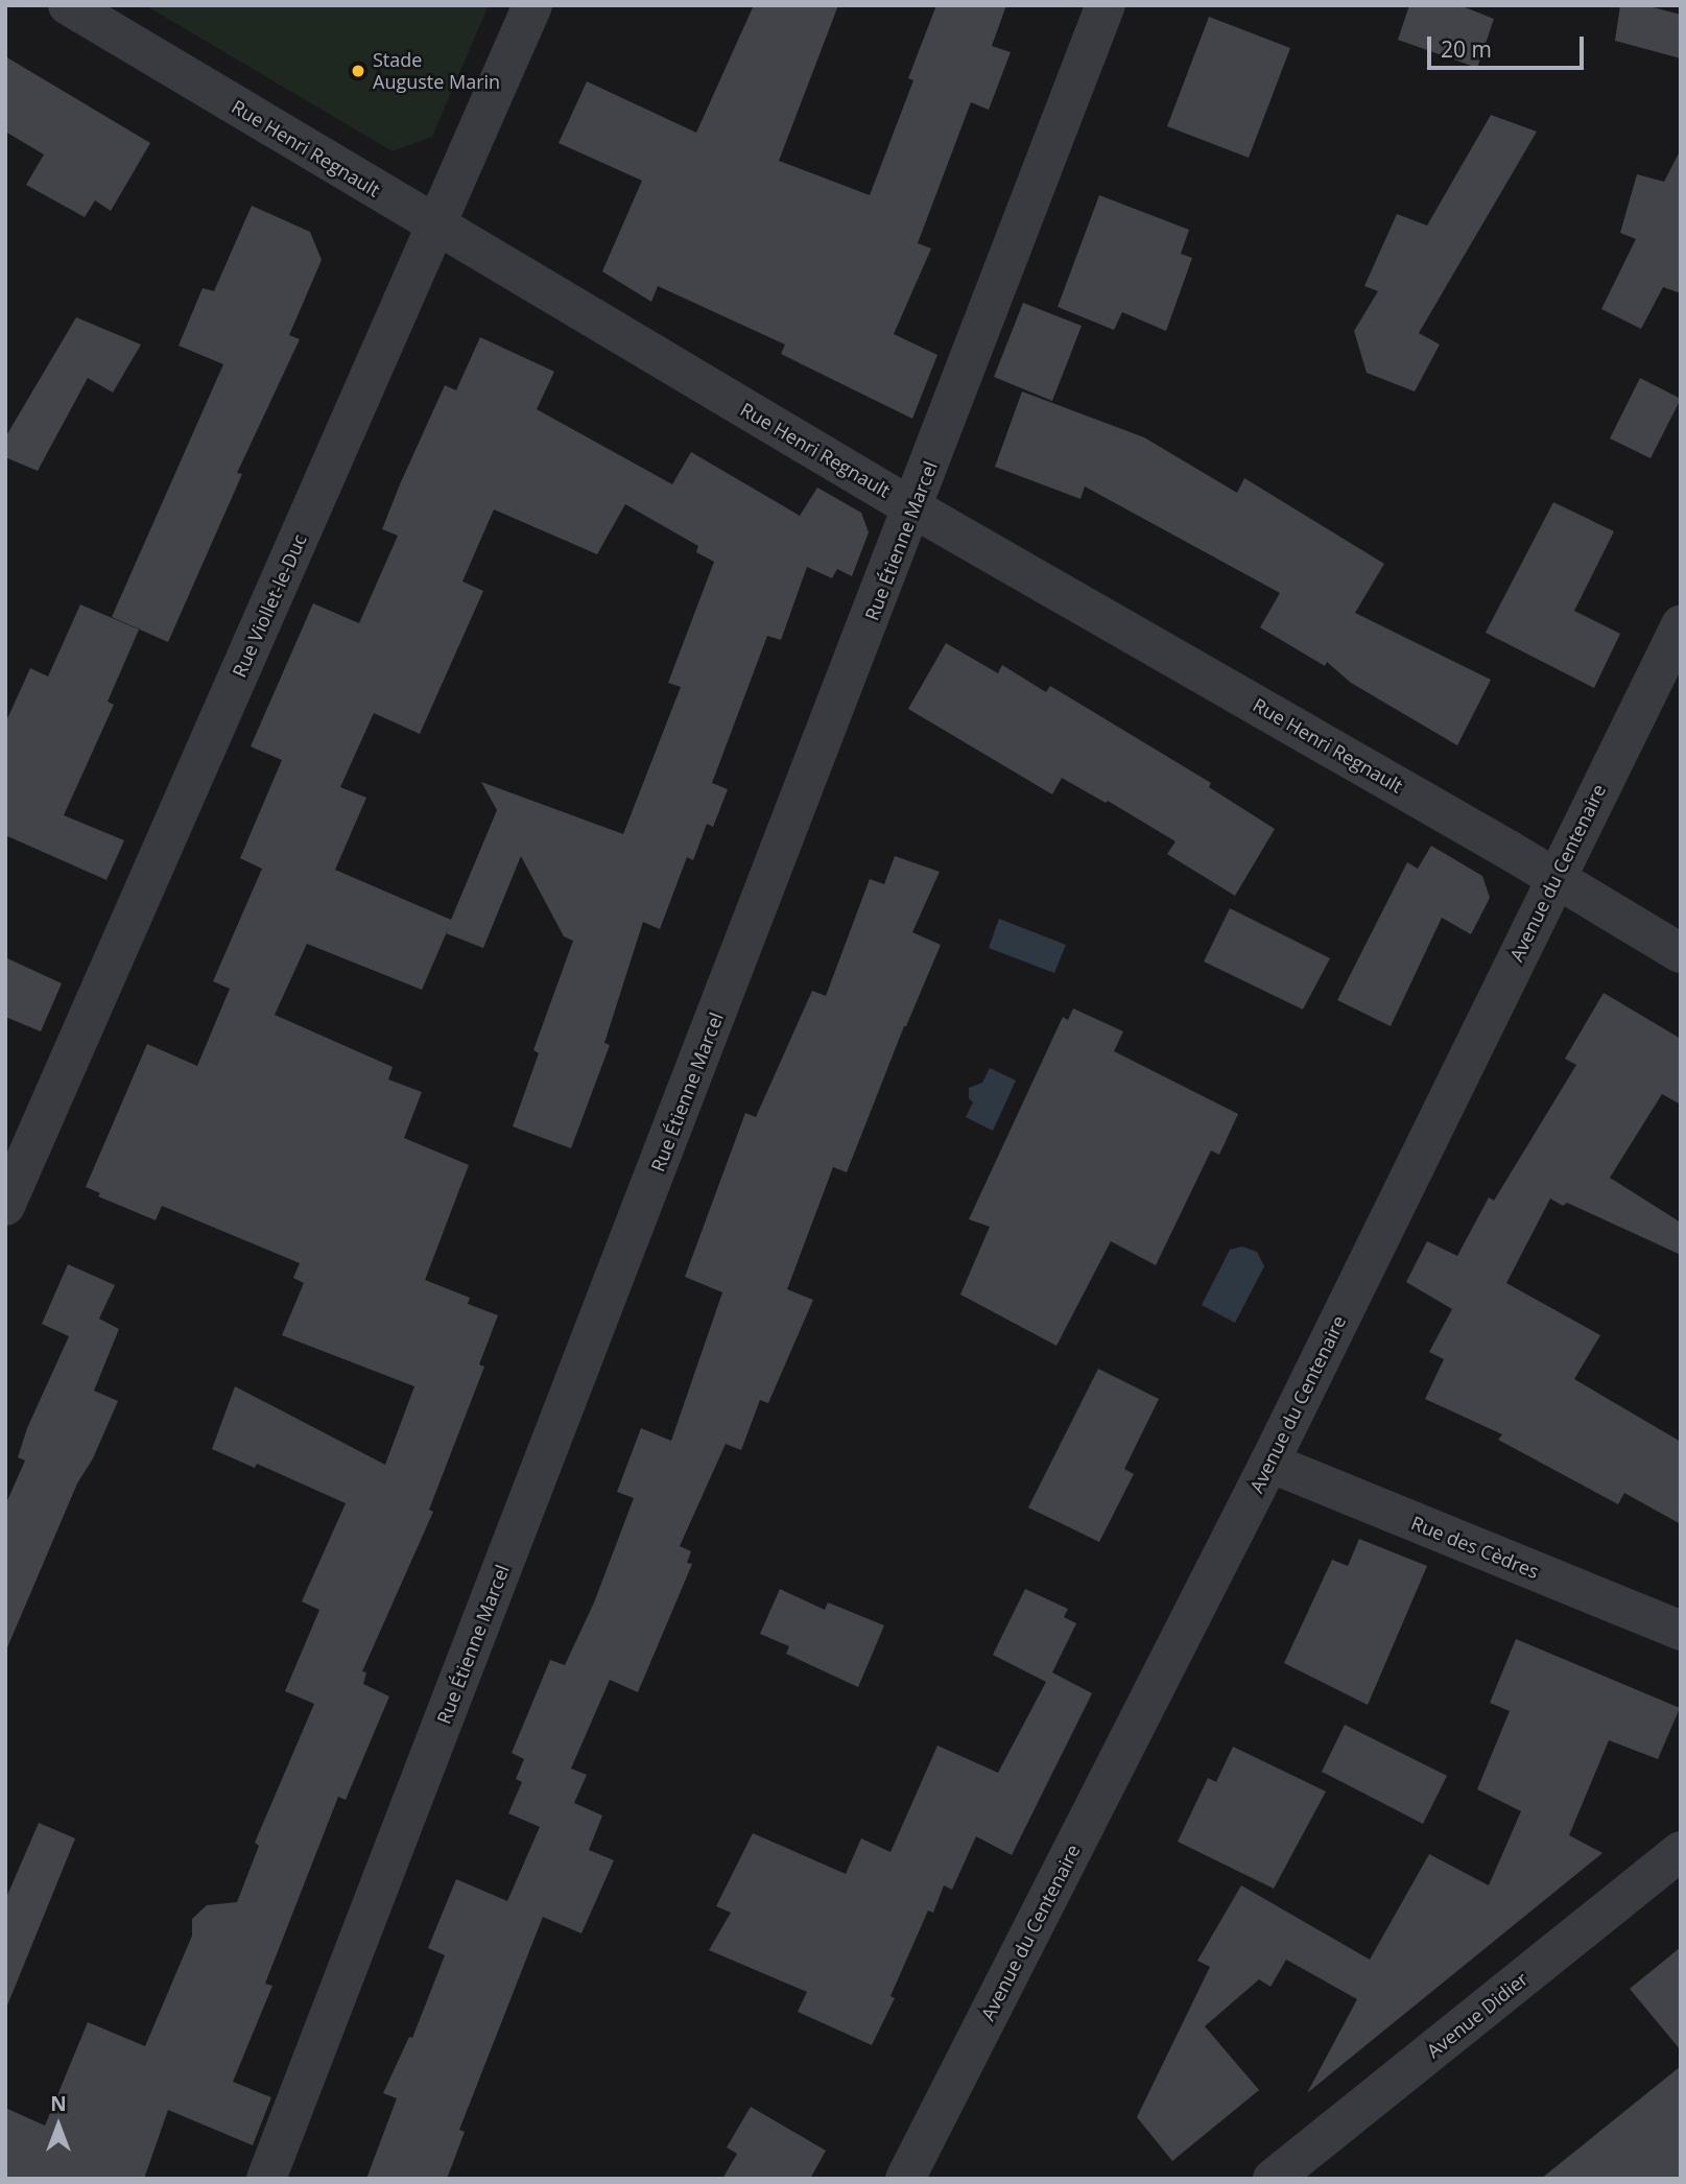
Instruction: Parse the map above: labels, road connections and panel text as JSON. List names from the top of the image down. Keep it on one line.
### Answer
{"streets":{"street":["Rue Henri Regnault","Rue Étienne Marcel","Rue Viollet-le-Duc","Avenue du Centenaire","Rue des Cèdres","Avenue Didier"]},"crossings":[["Rue Henri Regnault","Rue Étienne Marcel"],["Rue Henri Regnault","Rue Viollet-le-Duc"],["Rue Henri Regnault","Avenue du Centenaire"],["Avenue du Centenaire","Rue des Cèdres"]],"places":["Stade Auguste Marin"],"scale_bar":"20 m","north":"top"}
